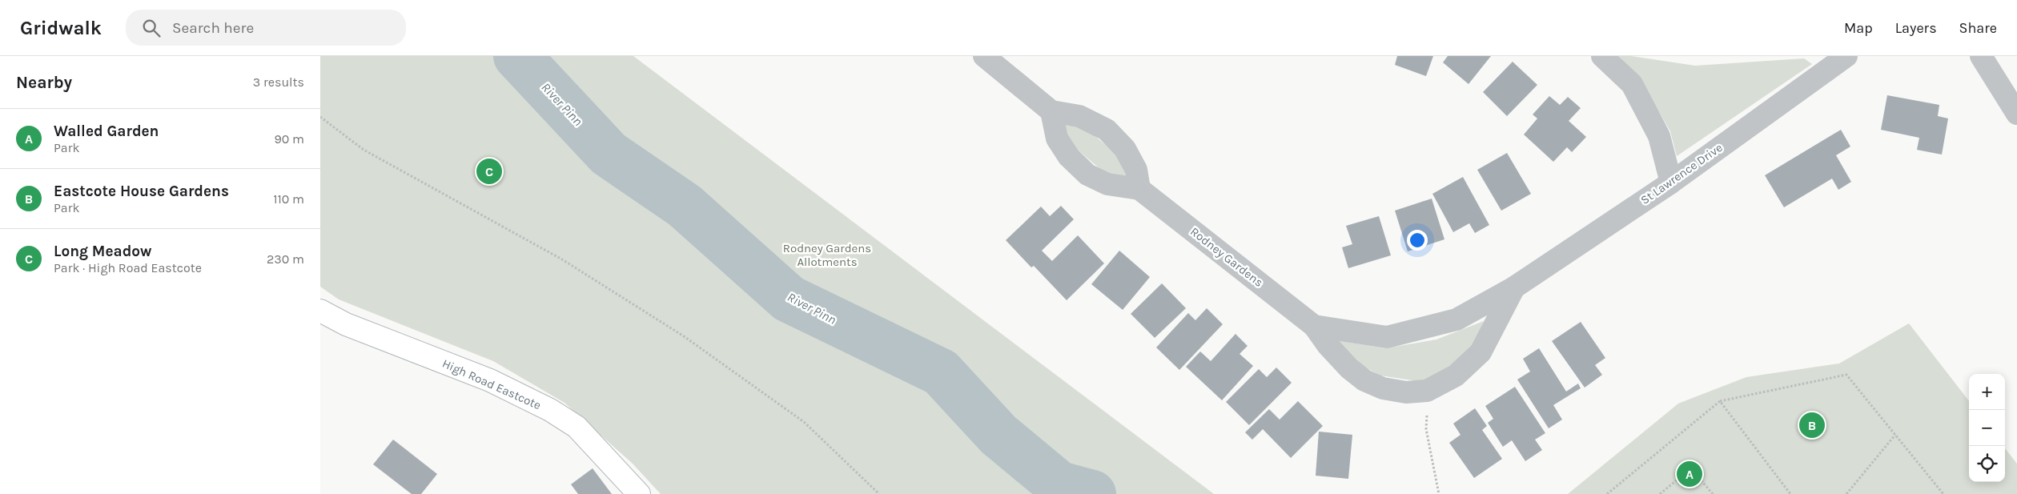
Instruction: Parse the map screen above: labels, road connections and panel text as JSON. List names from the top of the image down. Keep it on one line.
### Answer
{"streets":{"main road":["High Road Eastcote"],"street":["St Lawrence Drive","Rodney Gardens"]},"crossings":[["St Lawrence Drive","Rodney Gardens"]],"water":["River Pinn"],"parks":["Rodney Gardens Allotments"],"page":{"header":"Gridwalk","search":"Search here","nav":["Map","Layers","Share"],"heading":["Nearby","3 results"],"list":[{"mark":"A","name":"Walled Garden","note":"Park","value":"90 m"},{"mark":"B","name":"Eastcote House Gardens","note":"Park","value":"110 m"},{"mark":"C","name":"Long Meadow","note":"Park · High Road Eastcote","value":"230 m"}],"pins":["C","B","A"],"map_buttons":["+","−"]}}
